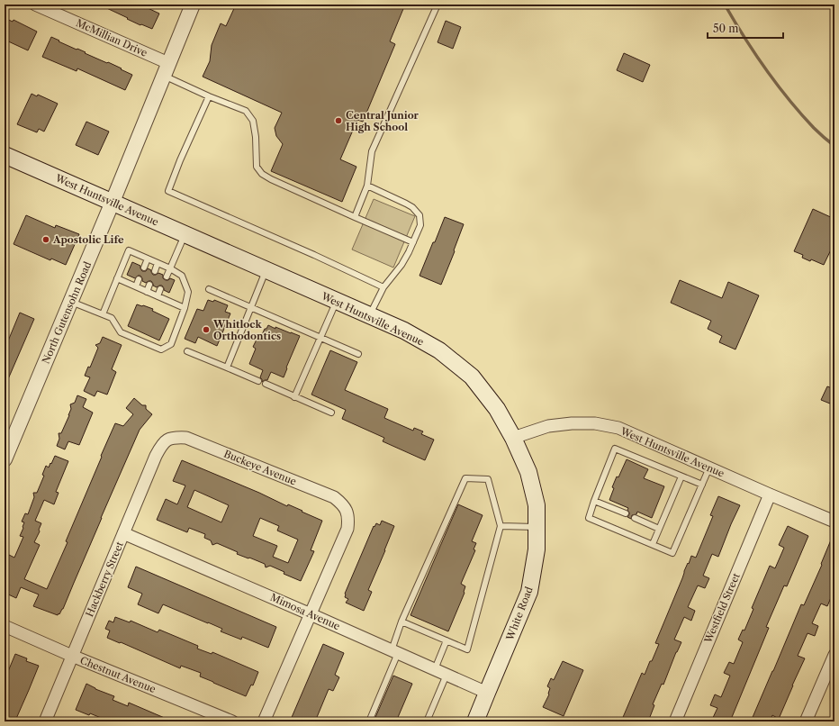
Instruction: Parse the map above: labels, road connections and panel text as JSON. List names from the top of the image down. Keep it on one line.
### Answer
{"streets":{"main road":["West Huntsville Avenue","White Road"],"street":["McMillian Drive","North Gutensohn Road","Buckeye Avenue","Hackberry Street","Westfield Street","Mimosa Avenue","Chestnut Avenue"]},"crossings":[["McMillian Drive","North Gutensohn Road"],["West Huntsville Avenue","North Gutensohn Road"],["West Huntsville Avenue","Westfield Street"],["West Huntsville Avenue","White Road"],["Buckeye Avenue","Hackberry Street"],["Buckeye Avenue","Mimosa Avenue"],["Hackberry Street","Mimosa Avenue"],["Hackberry Street","Chestnut Avenue"],["Mimosa Avenue","White Road"]],"places":["Central Junior High School","Apostolic Life","Whitlock Orthodontics"],"scale_bar":"50 m"}
